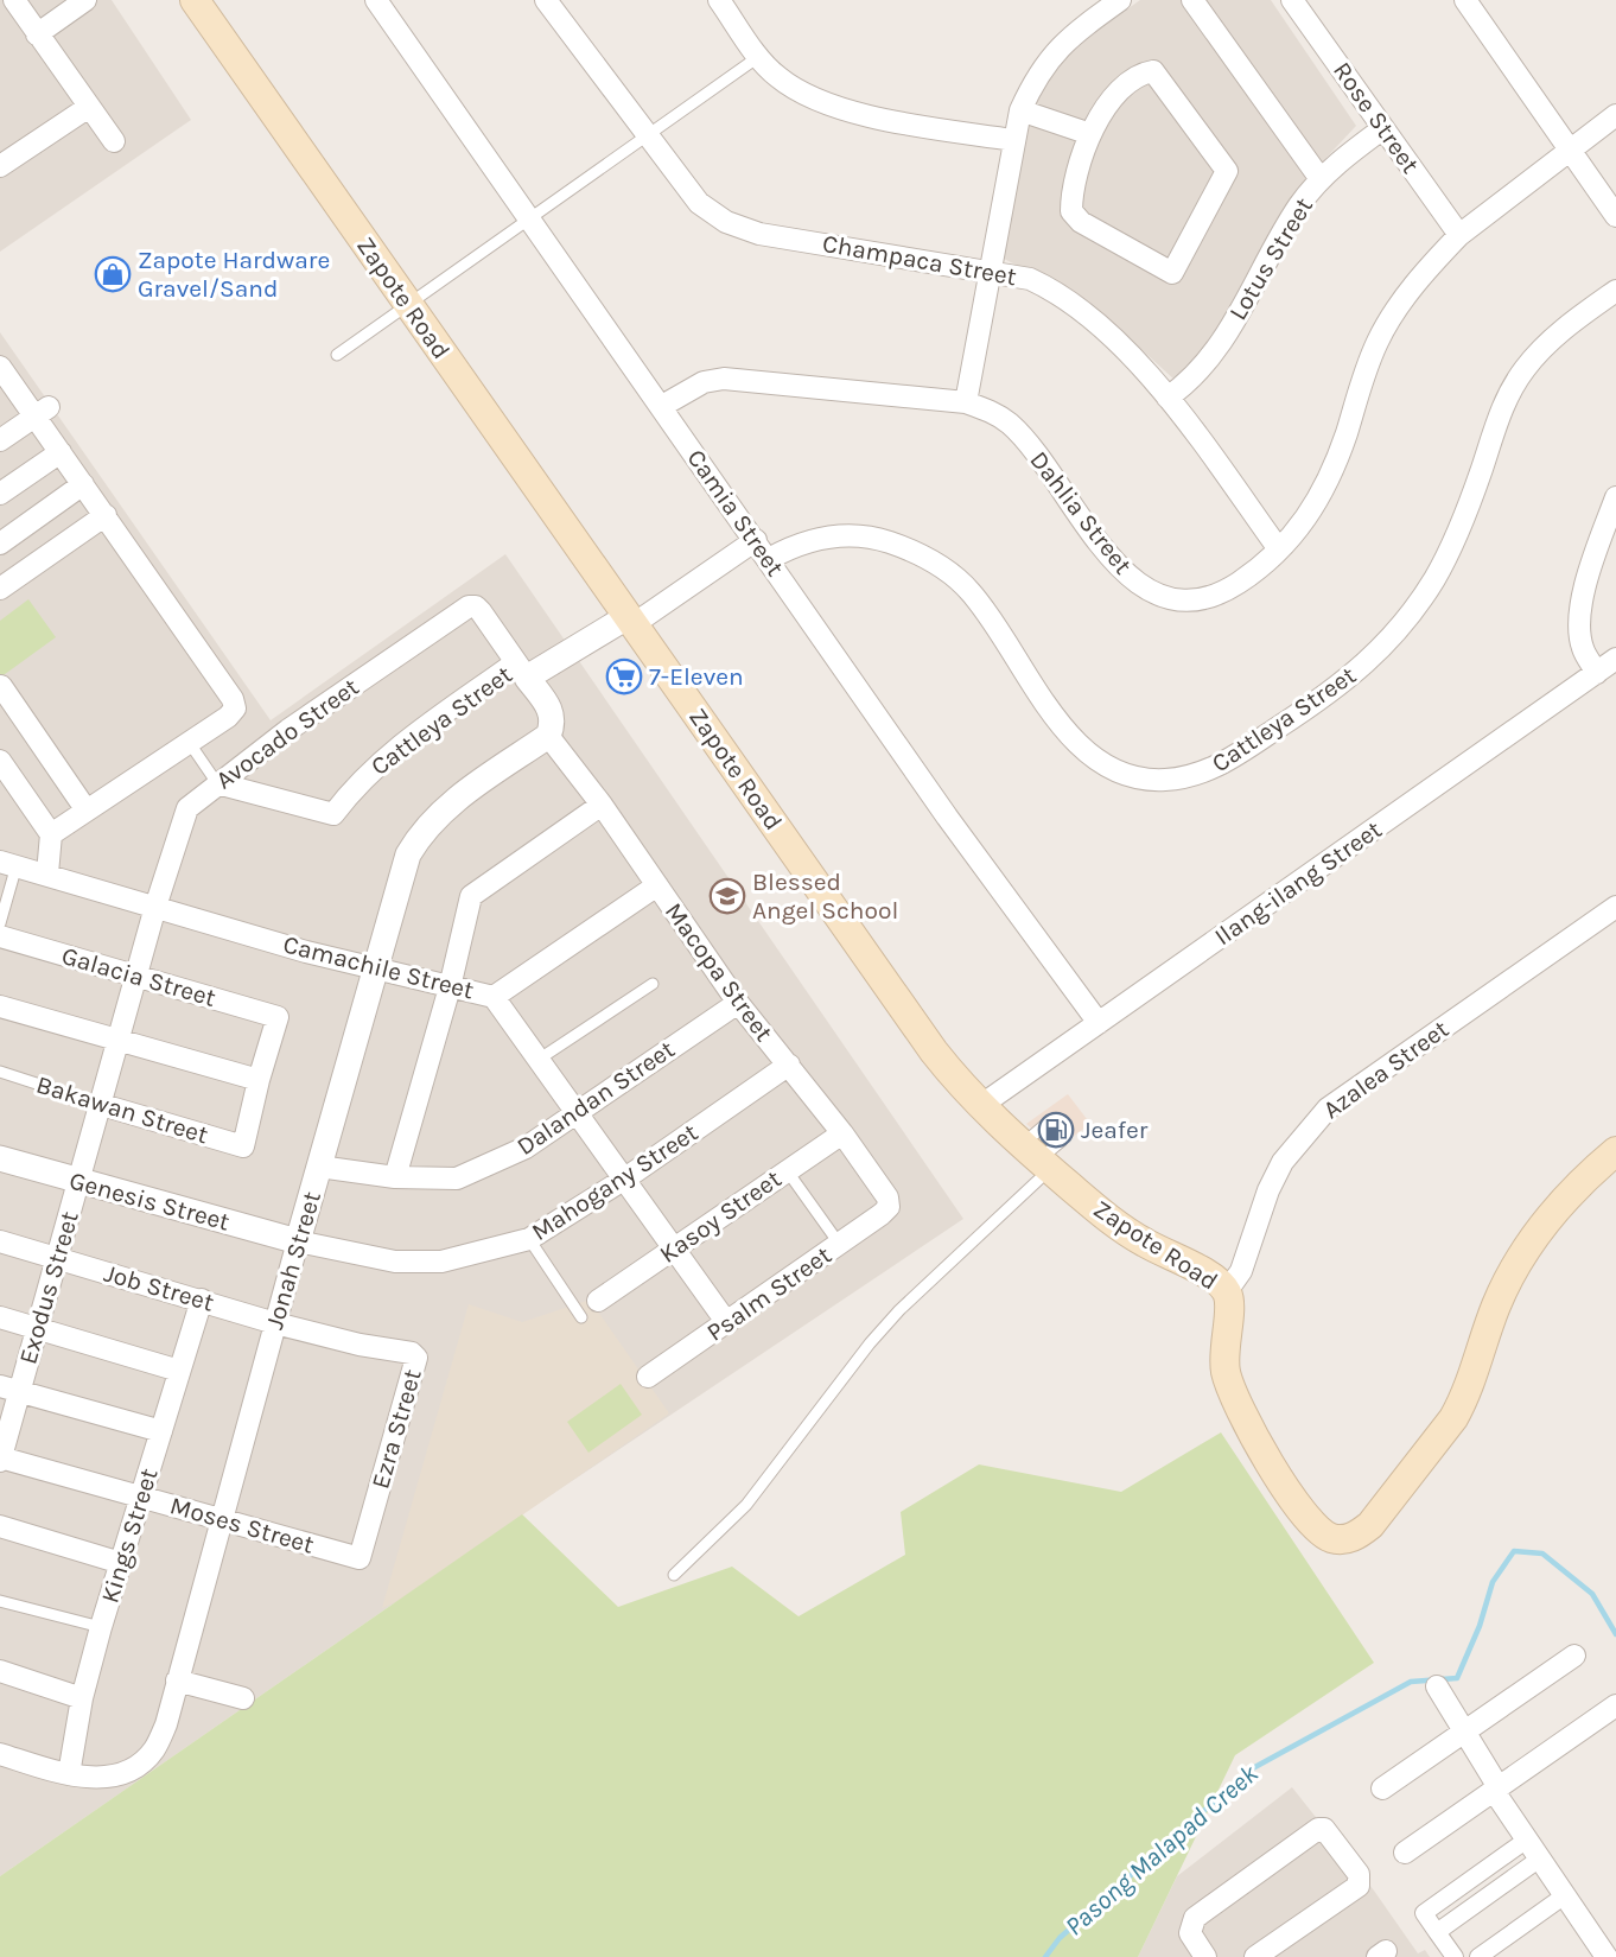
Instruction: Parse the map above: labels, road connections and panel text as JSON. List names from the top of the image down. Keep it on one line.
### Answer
{"streets":{"main road":["Zapote Road"],"street":["Rose Street","Lotus Street","Champaca Street","Camia Street","Dahlia Street","Cattleya Street","Avocado Street","Ilang-ilang Street","Camachile Street","Macopa Street","Galacia Street","Azalea Street","Dalandan Street","Bakawan Street","Mahogany Street","Genesis Street","Kasoy Street","Jonah Street","Exodus Street","Job Street","Psalm Street","Ezra Street","Moses Street","Kings Street"]},"crossings":[["Rose Street","Lotus Street"],["Rose Street","Dahlia Street"],["Lotus Street","Champaca Street"],["Champaca Street","Dahlia Street"],["Zapote Road","Cattleya Street"],["Zapote Road","Ilang-ilang Street"],["Zapote Road","Azalea Street"],["Camia Street","Dahlia Street"],["Camia Street","Cattleya Street"],["Camia Street","Ilang-ilang Street"],["Cattleya Street","Avocado Street"],["Avocado Street","Camachile Street"],["Avocado Street","Exodus Street"],["Camachile Street","Dalandan Street"],["Camachile Street","Mahogany Street"],["Camachile Street","Kasoy Street"],["Camachile Street","Jonah Street"],["Camachile Street","Exodus Street"],["Camachile Street","Psalm Street"],["Macopa Street","Dalandan Street"],["Macopa Street","Mahogany Street"],["Macopa Street","Kasoy Street"],["Macopa Street","Jonah Street"],["Macopa Street","Psalm Street"],["Galacia Street","Bakawan Street"],["Galacia Street","Exodus Street"],["Dalandan Street","Jonah Street"],["Bakawan Street","Exodus Street"],["Mahogany Street","Genesis Street"],["Mahogany Street","Jonah Street"],["Genesis Street","Jonah Street"],["Genesis Street","Exodus Street"],["Jonah Street","Job Street"],["Jonah Street","Ezra Street"],["Jonah Street","Moses Street"],["Jonah Street","Kings Street"],["Exodus Street","Job Street"],["Exodus Street","Moses Street"],["Job Street","Ezra Street"],["Job Street","Kings Street"],["Ezra Street","Moses Street"],["Moses Street","Kings Street"]],"water":["Pasong Malapad Creek"],"places":{"shop":["Zapote Hardware Gravel/Sand"],"supermarket":["7-Eleven"],"school or university":["Blessed Angel School"],"fuel station":["Jeafer"]}}
